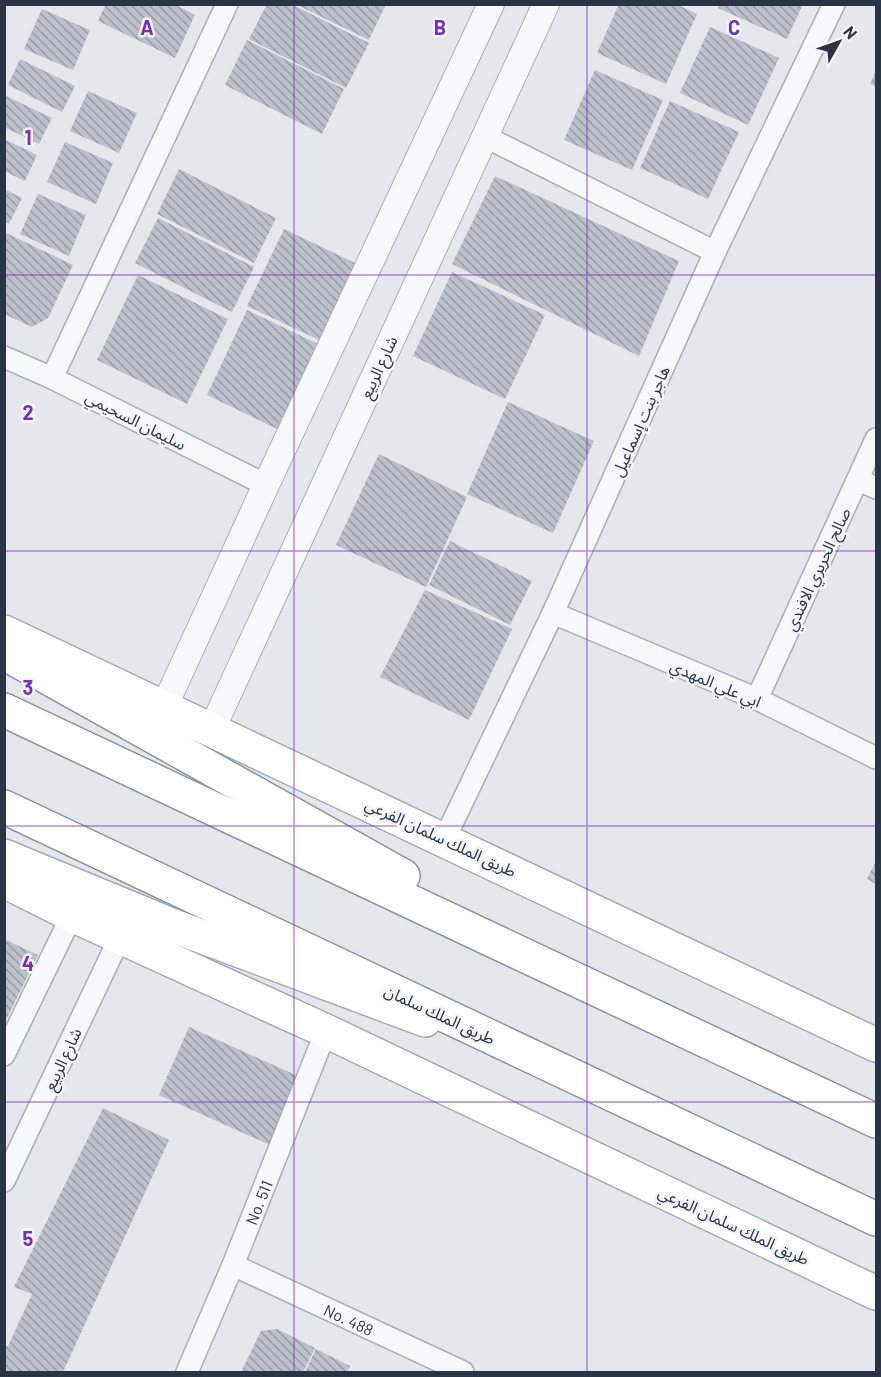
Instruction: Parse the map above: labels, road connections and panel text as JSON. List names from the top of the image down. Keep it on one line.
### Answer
{"streets":{"main road":["طريق الملك سلمان الفرعي","طريق الملك سلمان"],"street":["شارع الربيع","سليمان السحيمي","هاجر بنت إسماعيل","صالح الحريري الافندي","ابي علي المهدي","No. 511","No. 488"]},"crossings":[["شارع الربيع","طريق الملك سلمان الفرعي"],["هاجر بنت إسماعيل","ابي علي المهدي"],["هاجر بنت إسماعيل","طريق الملك سلمان الفرعي"],["صالح الحريري الافندي","ابي علي المهدي"],["طريق الملك سلمان الفرعي","No. 511"],["No. 511","No. 488"]],"north":"top right","grid":{"columns":["A","B","C"],"rows":["1","2","3","4","5"]}}
